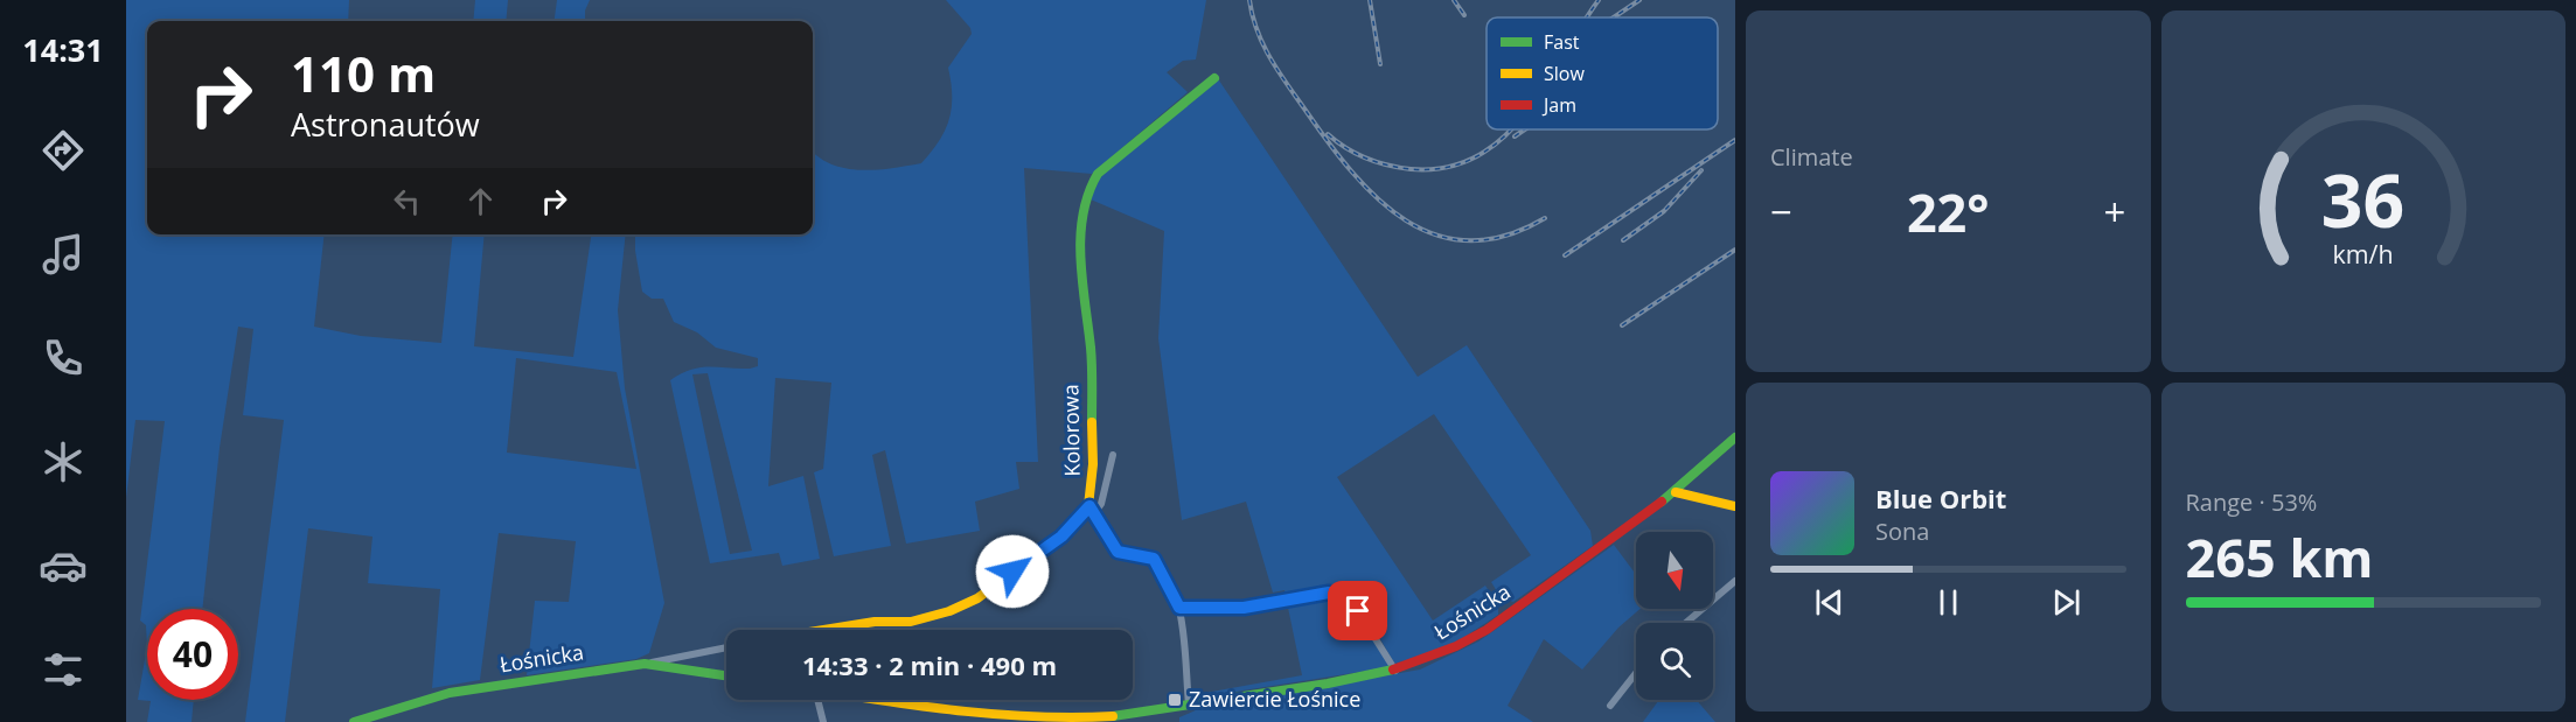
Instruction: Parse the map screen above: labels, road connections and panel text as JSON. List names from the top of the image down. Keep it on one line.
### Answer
{"streets":{"street":["Kolorowa","Łośnicka"]},"places":{"transit":["Zawiercie Łośnice"]},"legend":["Fast","Slow","Jam"],"north":"bottom","page":{"tabs":"14:31","tile":["Climate",["Range · 53%","265 km"]],"turn":["110 m","Astronautów"],"heat":["−","22°","+"],"song":["Blue Orbit","Sona"],"limit":"40","trip":"14:33 · 2 min · 490 m","gauge":["36","km/h"]}}
